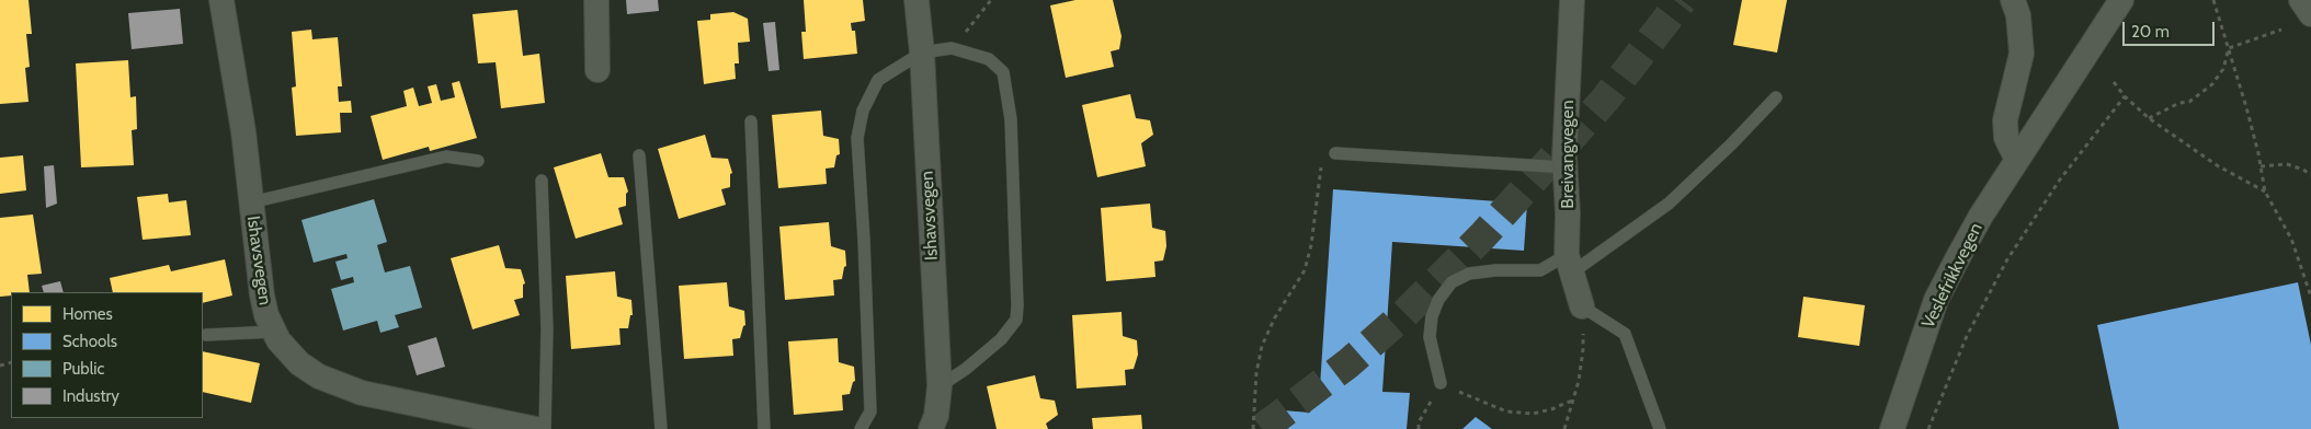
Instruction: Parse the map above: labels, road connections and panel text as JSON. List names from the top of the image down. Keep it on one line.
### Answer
{"streets":{"street":["Breivangvegen","Ishavsvegen","Veslefrikkvegen"]},"legend":["Homes","Schools","Public","Industry"],"scale_bar":"20 m"}
